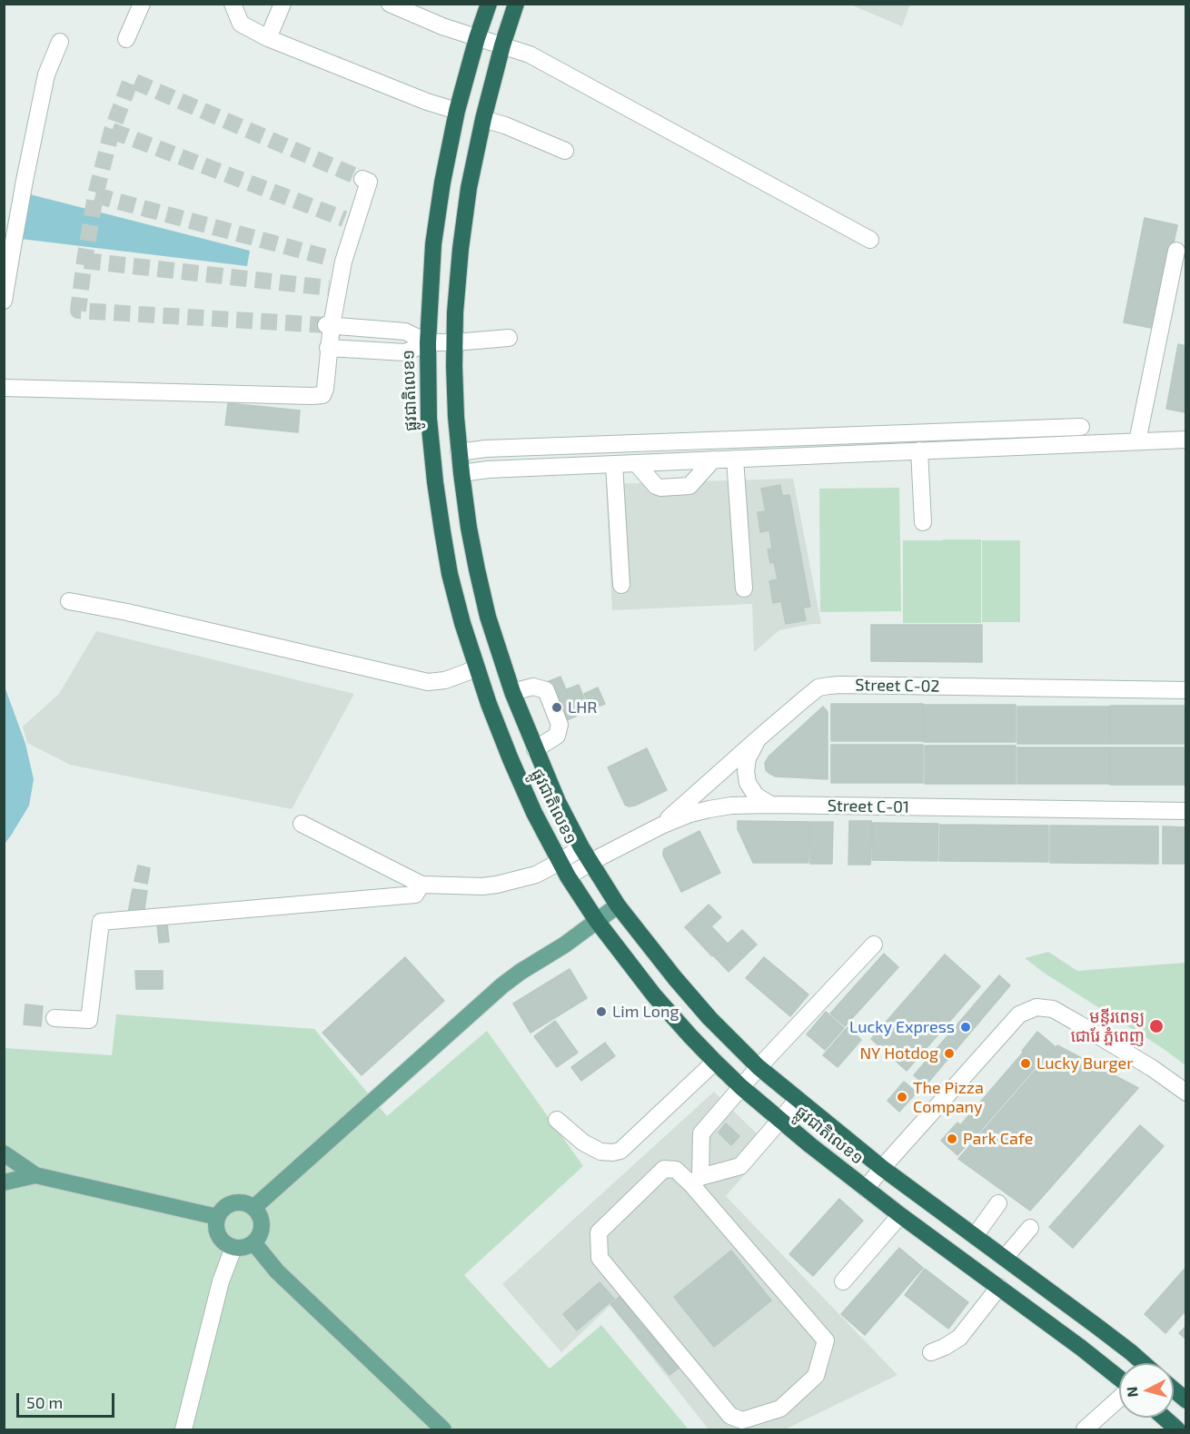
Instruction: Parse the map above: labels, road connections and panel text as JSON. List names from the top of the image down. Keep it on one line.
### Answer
{"streets":{"highway":["ផ្លូវជាតិលេខ១"],"street":["Street C-02","Street C-01"]},"crossings":[["ផ្លូវជាតិលេខ១","Street C-01"],["Street C-02","Street C-01"]],"places":["LHR","Lim Long","មន្ទីរពេទ្យ ជោរែ ភ្នំពេញ","Lucky Express","NY Hotdog","Lucky Burger","The Pizza Company","Park Cafe"],"scale_bar":"50 m","north":"left"}
